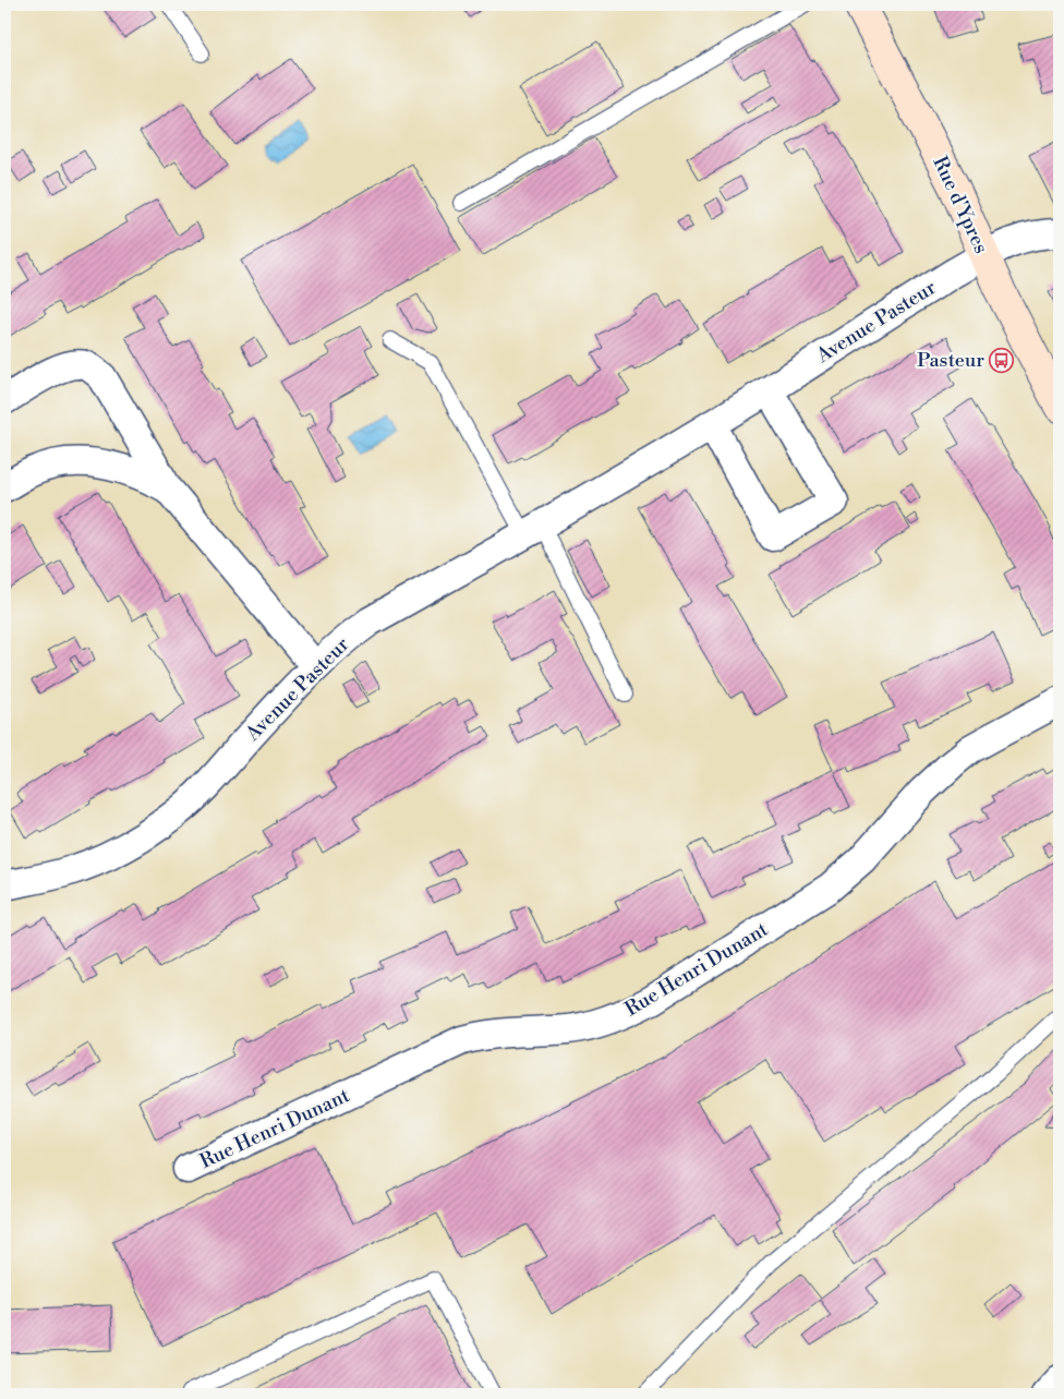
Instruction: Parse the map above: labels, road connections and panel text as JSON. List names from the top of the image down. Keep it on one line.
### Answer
{"streets":{"main road":["Rue d'Ypres"],"street":["Avenue Pasteur","Rue Henri Dunant"]},"crossings":[["Rue d'Ypres","Avenue Pasteur"]],"places":{"bus stop":["Pasteur"]}}
